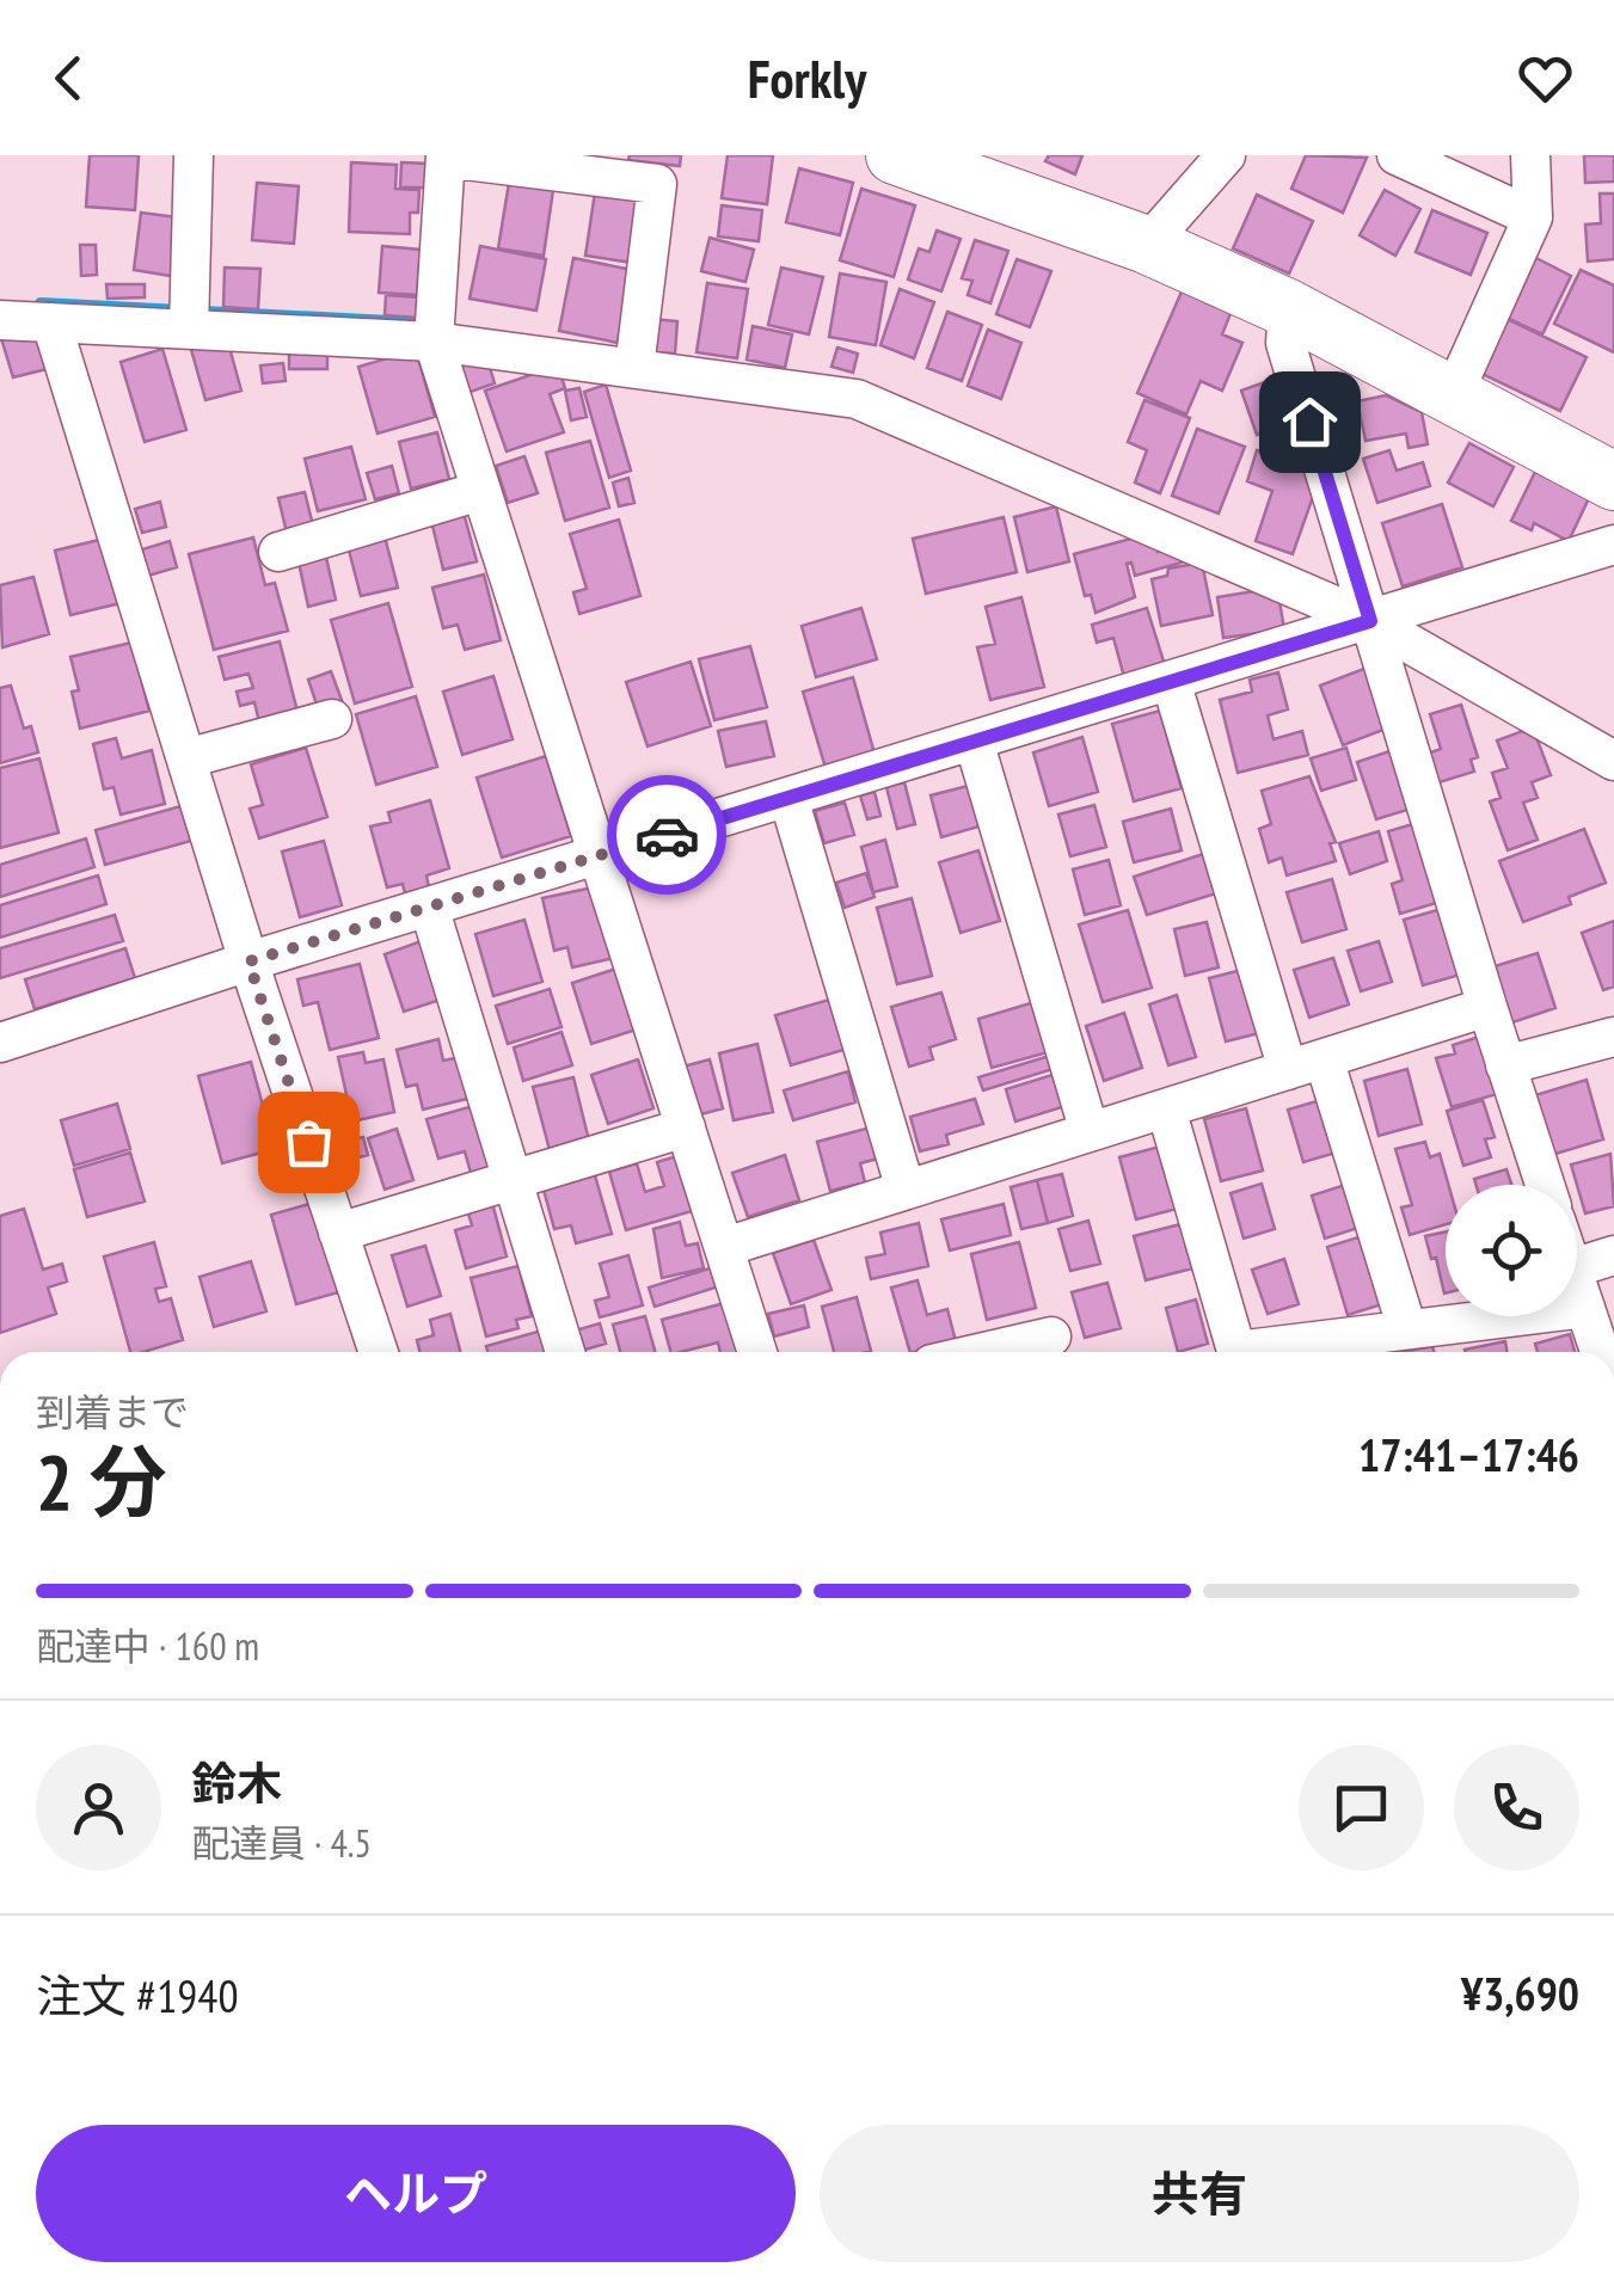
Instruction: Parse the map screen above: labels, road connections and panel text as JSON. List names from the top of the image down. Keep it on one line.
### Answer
{"page":{"header":"Forkly","heading":["2 分","到着まで","17:41–17:46"],"panel":["鈴木","配達員 · 4.5","注文 #1940","¥3,690"],"bar":"配達中 · 160 m","buttons":["ヘルプ","共有"]}}
